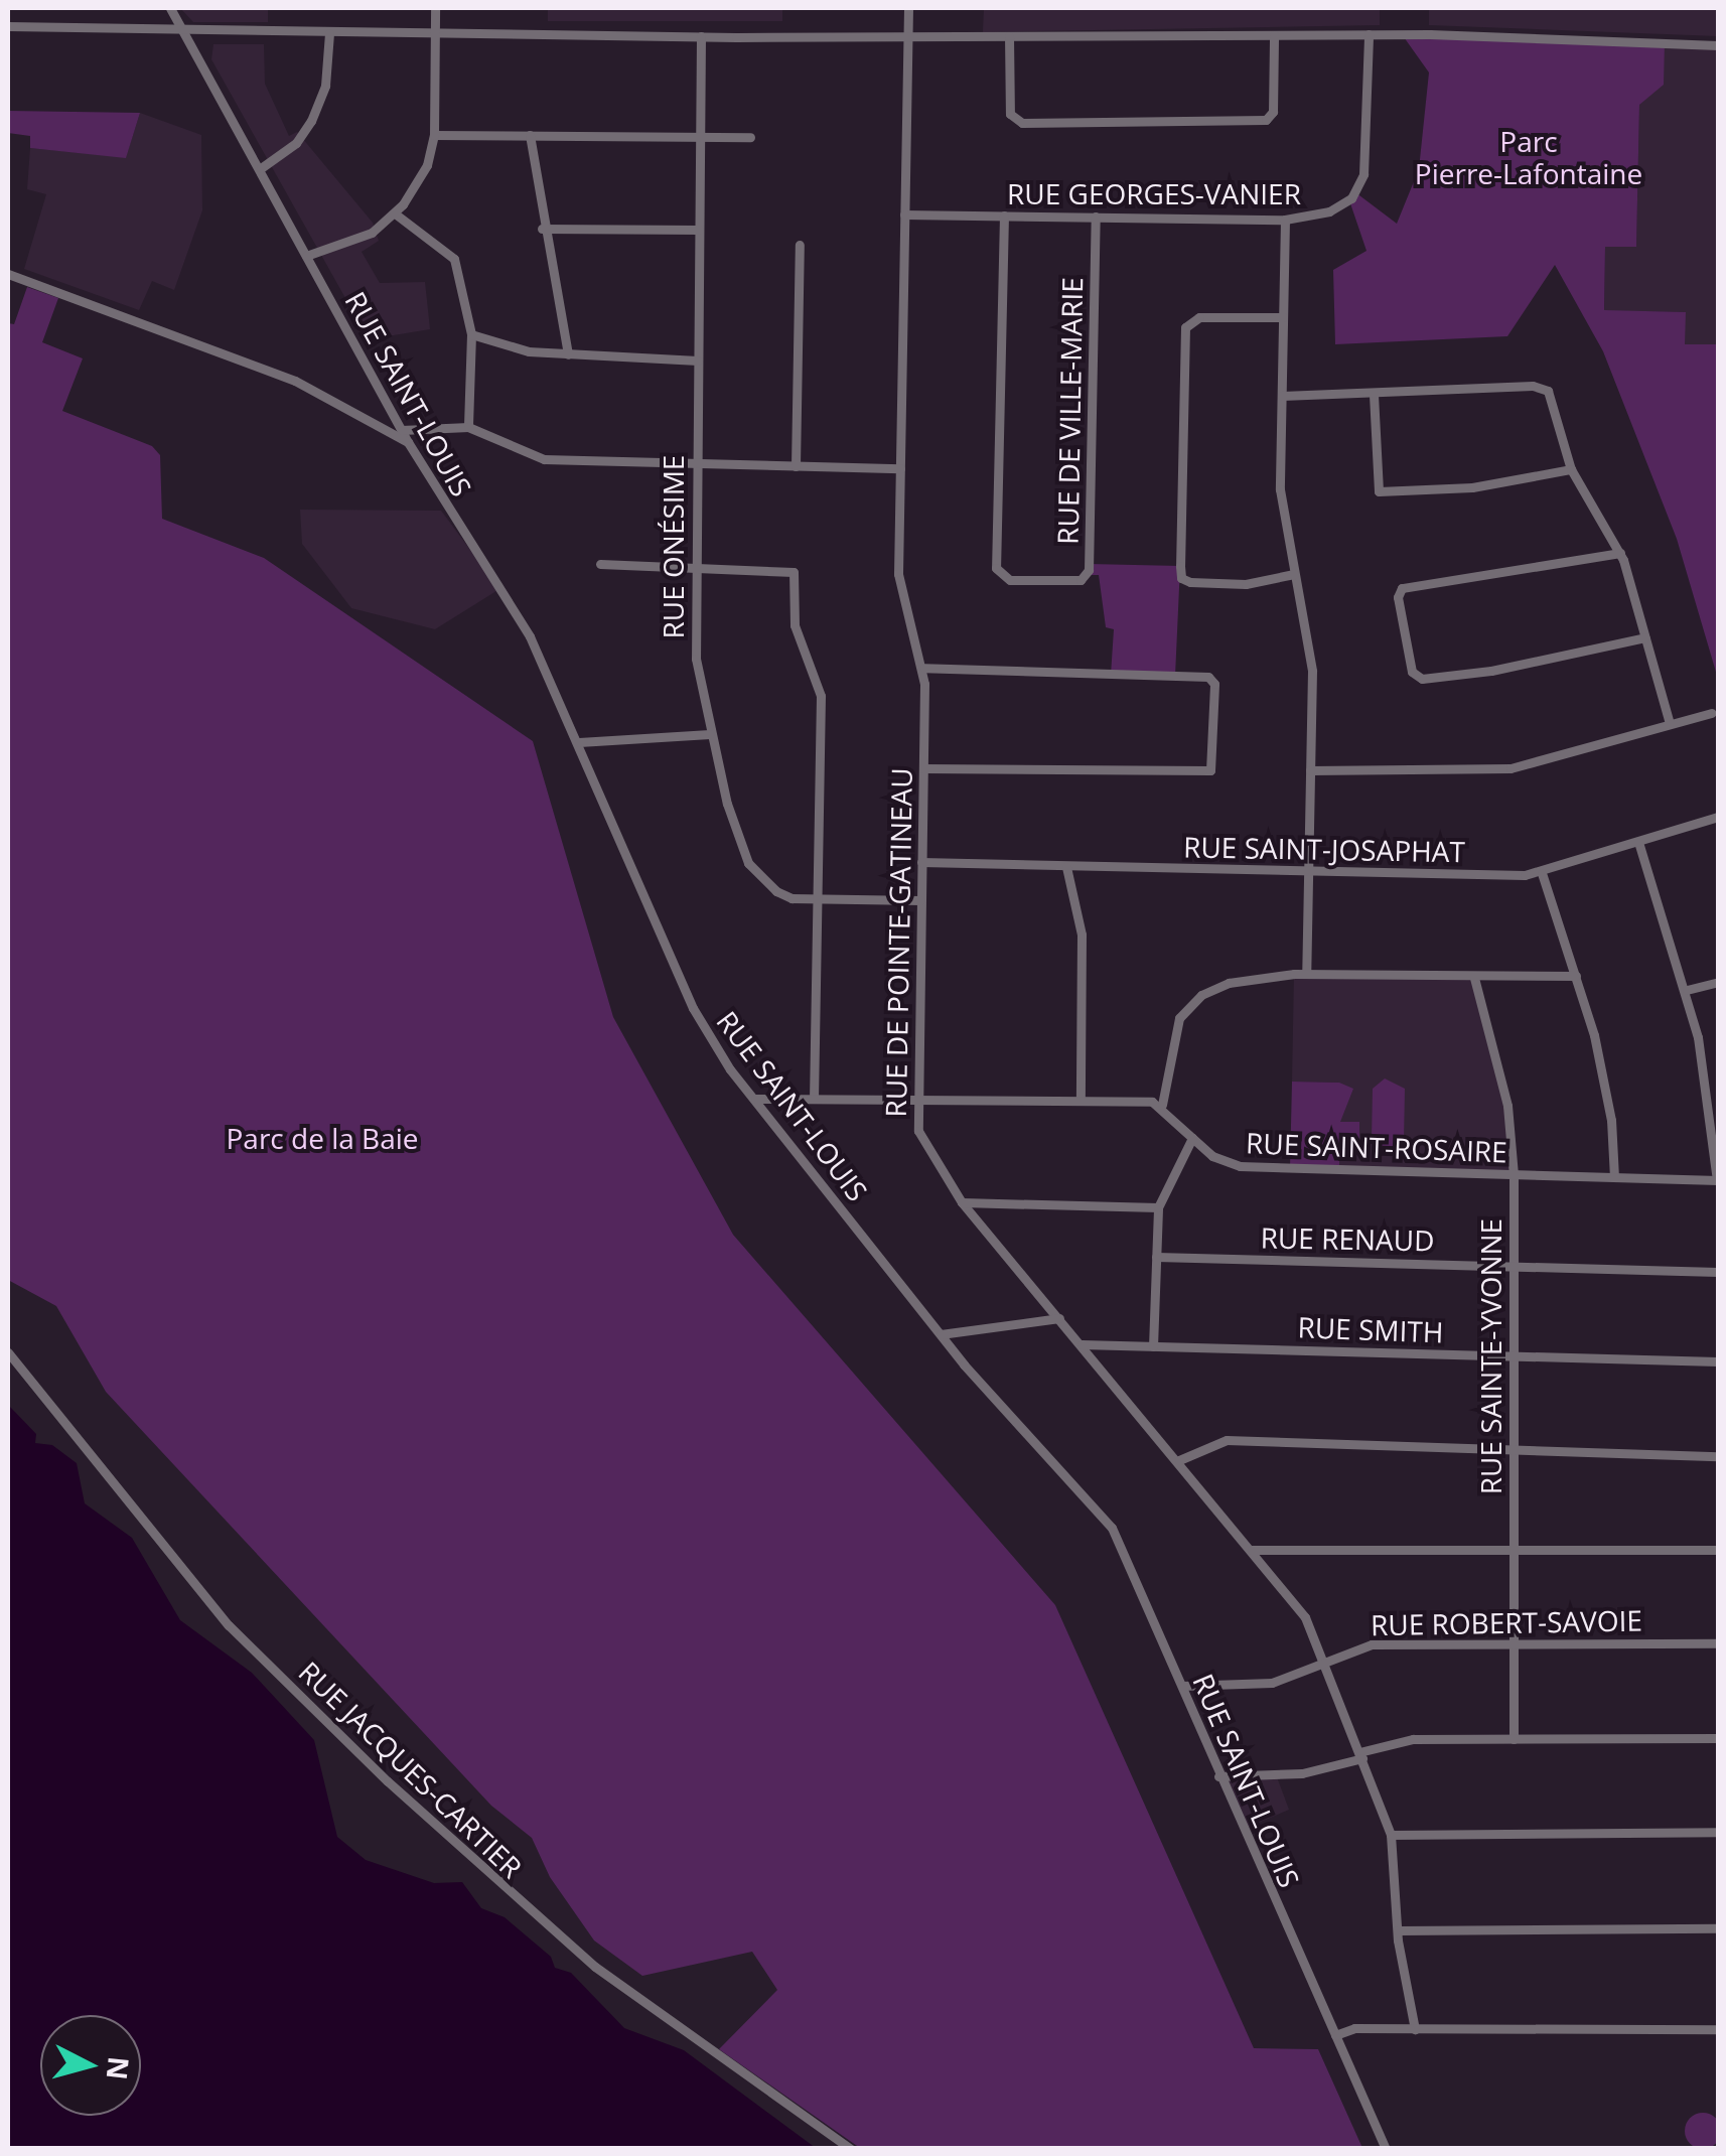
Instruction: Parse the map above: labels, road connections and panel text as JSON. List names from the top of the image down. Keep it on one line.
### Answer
{"streets":{"street":["RUE GEORGES-VANIER","RUE SAINT-LOUIS","RUE DE VILLE-MARIE","RUE ONÉSIME","RUE SAINT-JOSAPHAT","RUE DE POINTE-GATINEAU","RUE SAINT-ROSAIRE","RUE RENAUD","RUE SMITH","RUE SAINTE-YVONNE","RUE ROBERT-SAVOIE","RUE JACQUES-CARTIER"]},"crossings":[["RUE GEORGES-VANIER","RUE DE VILLE-MARIE"],["RUE GEORGES-VANIER","RUE DE POINTE-GATINEAU"],["RUE SAINT-LOUIS","RUE ROBERT-SAVOIE"],["RUE ONÉSIME","RUE DE POINTE-GATINEAU"],["RUE SAINT-JOSAPHAT","RUE DE POINTE-GATINEAU"],["RUE DE POINTE-GATINEAU","RUE SMITH"],["RUE DE POINTE-GATINEAU","RUE ROBERT-SAVOIE"],["RUE SAINT-ROSAIRE","RUE SAINTE-YVONNE"],["RUE RENAUD","RUE SAINTE-YVONNE"],["RUE SMITH","RUE SAINTE-YVONNE"],["RUE SAINTE-YVONNE","RUE ROBERT-SAVOIE"]],"parks":["Parc Pierre-Lafontaine","Parc de la Baie"],"north":"right"}
